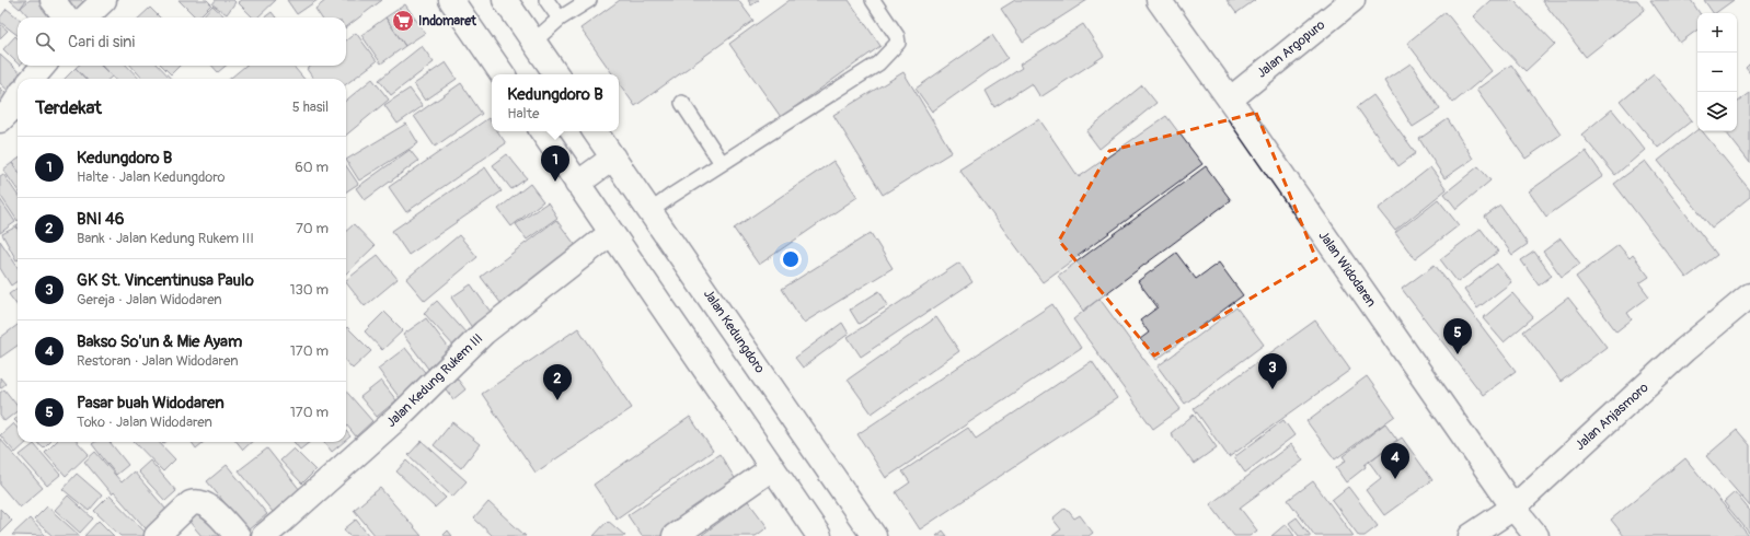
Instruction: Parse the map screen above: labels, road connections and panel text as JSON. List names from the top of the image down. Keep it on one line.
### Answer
{"streets":{"street":["Jalan Argopuro","Jalan Widodaren","Jalan Kedungdoro","Jalan Kedung Rukem III","Jalan Anjasmoro"]},"crossings":[["Jalan Argopuro","Jalan Widodaren"],["Jalan Widodaren","Jalan Anjasmoro"]],"places":{"supermarket":["Indomaret"]},"page":{"map_buttons":["+","−"],"search":"Cari di sini","popup":["Kedungdoro B","Halte"],"heading":["Terdekat","5 hasil"],"list":[{"mark":"1","name":"Kedungdoro B","note":"Halte · Jalan Kedungdoro","value":"60 m"},{"mark":"2","name":"BNI 46","note":"Bank · Jalan Kedung Rukem III","value":"70 m"},{"mark":"3","name":"GK St. Vincentinusa Paulo","note":"Gereja · Jalan Widodaren","value":"130 m"},{"mark":"4","name":"Bakso So'un & Mie Ayam","note":"Restoran · Jalan Widodaren","value":"170 m"},{"mark":"5","name":"Pasar buah Widodaren","note":"Toko · Jalan Widodaren","value":"170 m"}],"pins":["1","5","3","2","4"]}}
